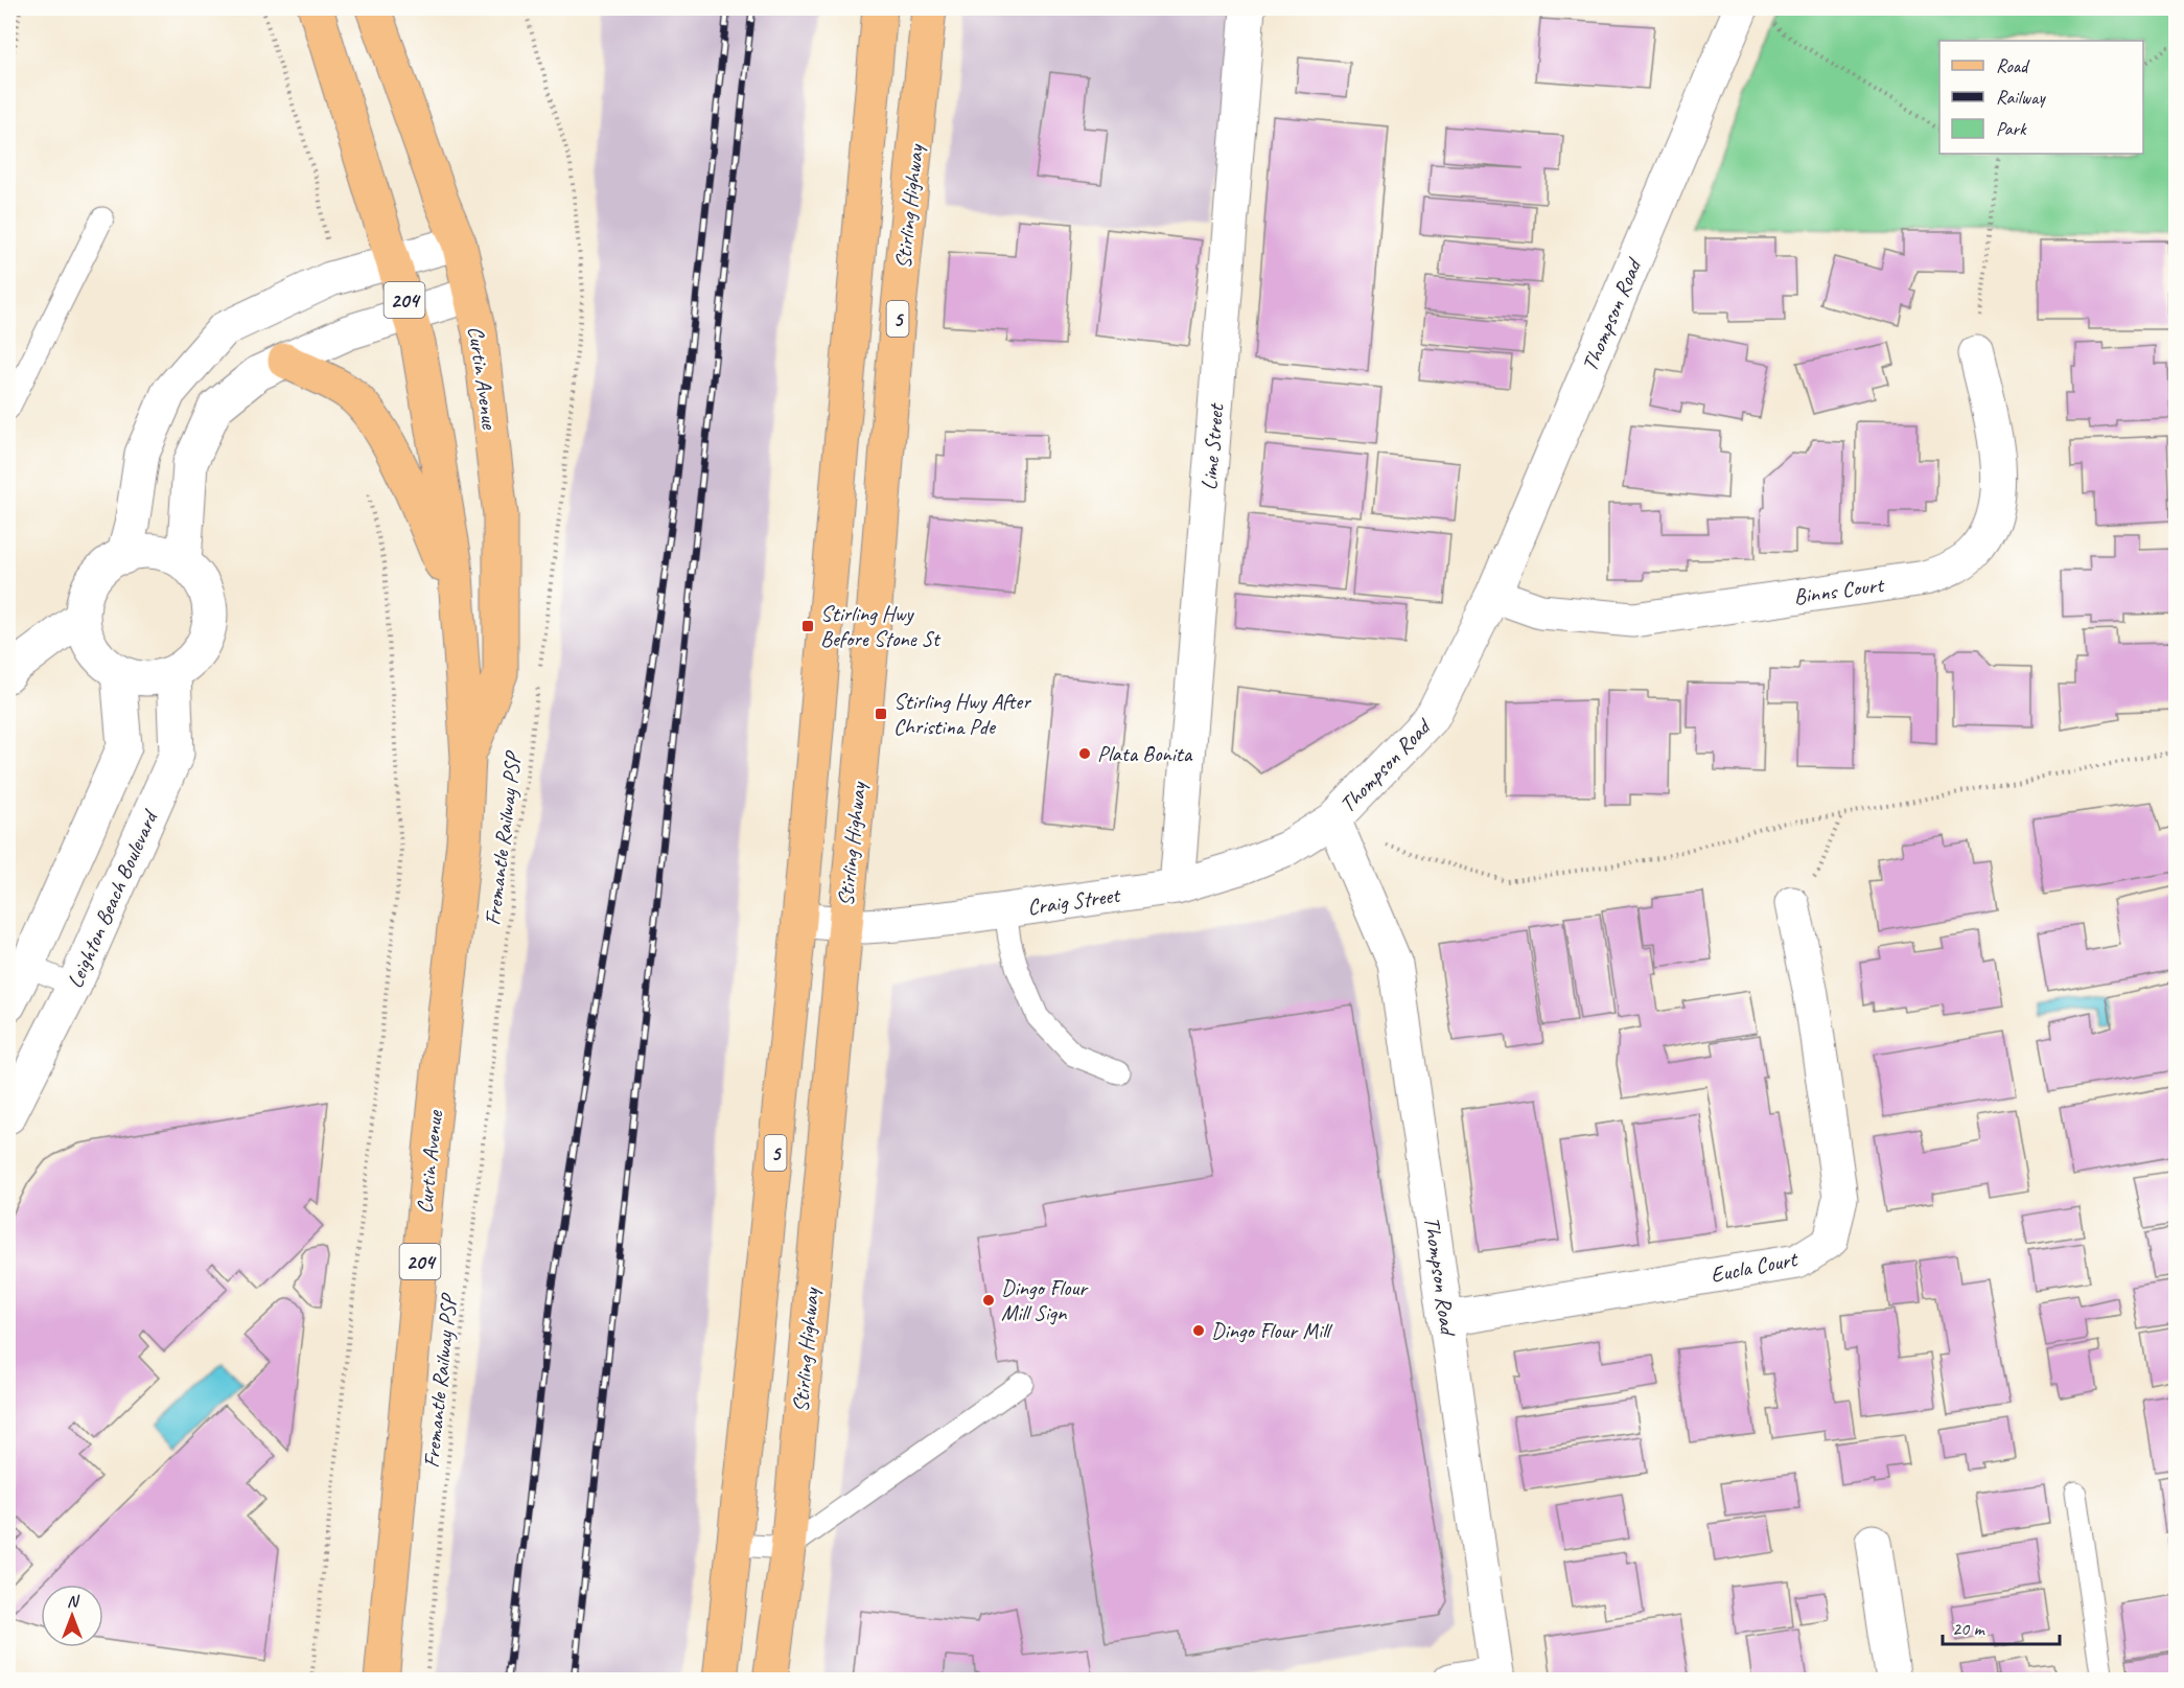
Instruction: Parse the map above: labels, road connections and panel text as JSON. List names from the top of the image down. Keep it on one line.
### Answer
{"streets":{"main road":["Stirling Highway","204","5","Curtin Avenue"],"street":["Thompson Road","Lime Street","Binns Court","Leighton Beach Boulevard","Craig Street","Eucla Court"],"path":["Fremantle Railway PSP"]},"crossings":[["Stirling Highway","Craig Street"],["Thompson Road","Binns Court"],["Thompson Road","Craig Street"],["Thompson Road","Eucla Court"],["Lime Street","Craig Street"]],"places":{"transit":["Stirling Hwy Before Stone St","Stirling Hwy After Christina Pde"],"other":["Plata Bonita","Dingo Flour Mill Sign","Dingo Flour Mill"]},"legend":["Road","Railway","Park"],"scale_bar":"20 m","north":"top"}
